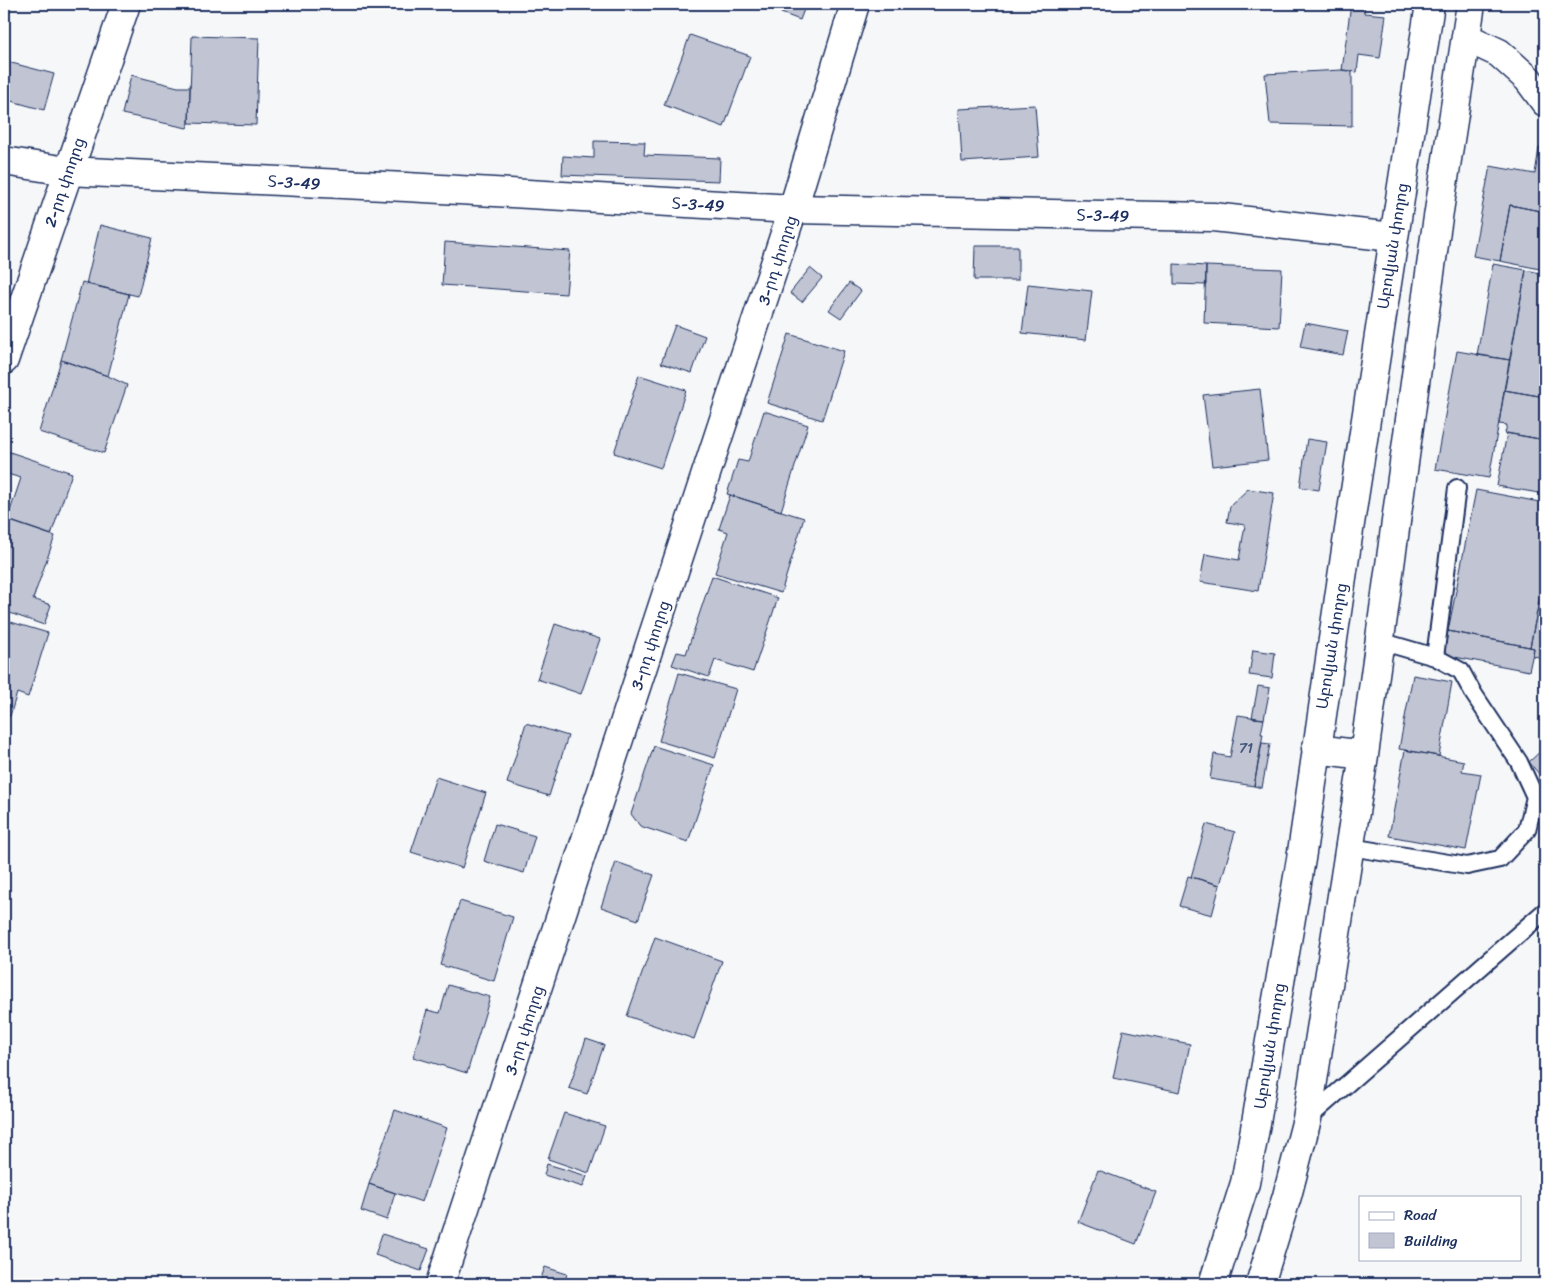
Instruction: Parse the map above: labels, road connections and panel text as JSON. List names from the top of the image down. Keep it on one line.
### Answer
{"streets":{"main road":["2-րդ փողոց","Տ-3-49","Աբովյան փողոց","3-րդ փողոց"]},"crossings":[["2-րդ փողոց","Տ-3-49"],["Տ-3-49","Աբովյան փողոց"],["Տ-3-49","3-րդ փողոց"]],"house_numbers":["71"],"legend":["Road","Building"]}
